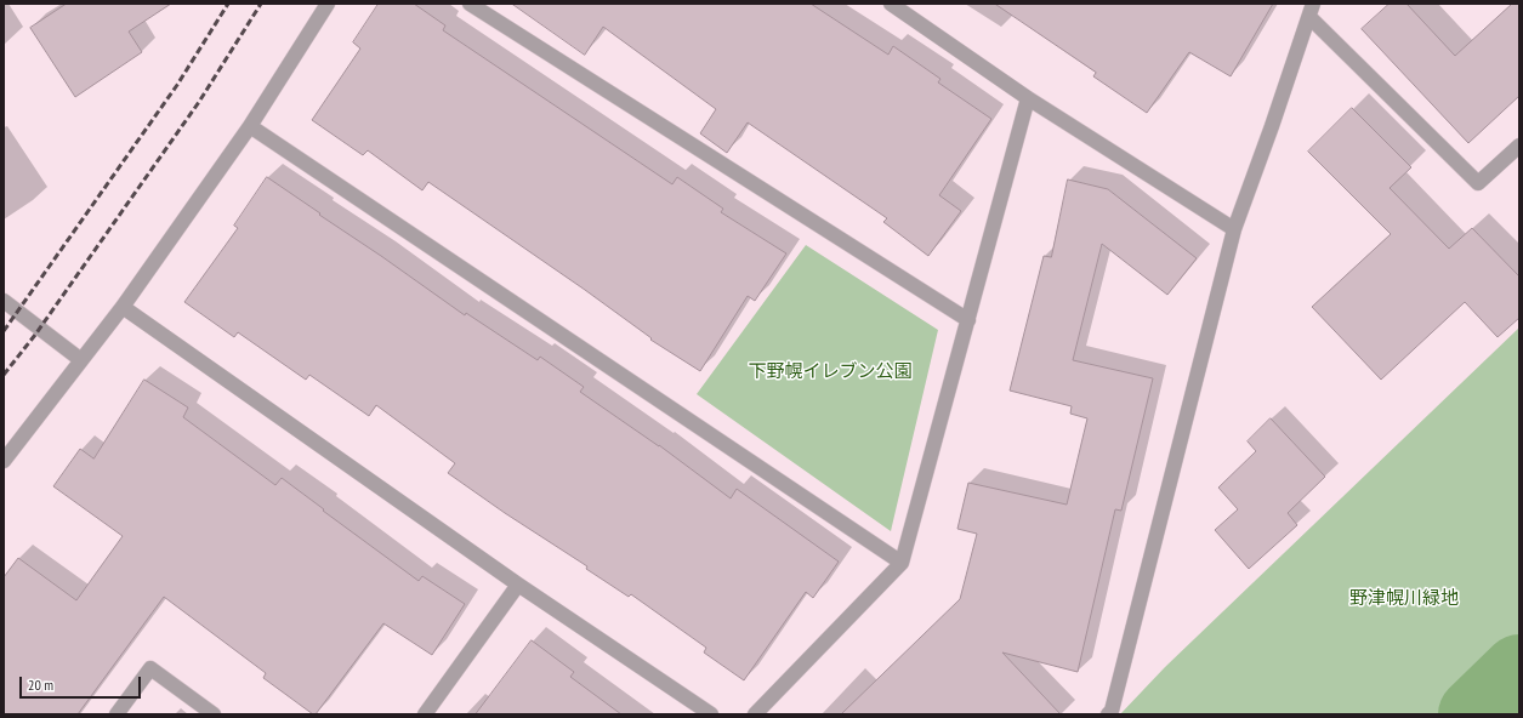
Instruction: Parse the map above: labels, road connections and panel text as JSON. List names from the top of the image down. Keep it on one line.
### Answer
{"parks":["下野幌イレブン公園","野津幌川緑地"],"scale_bar":"20 m"}
